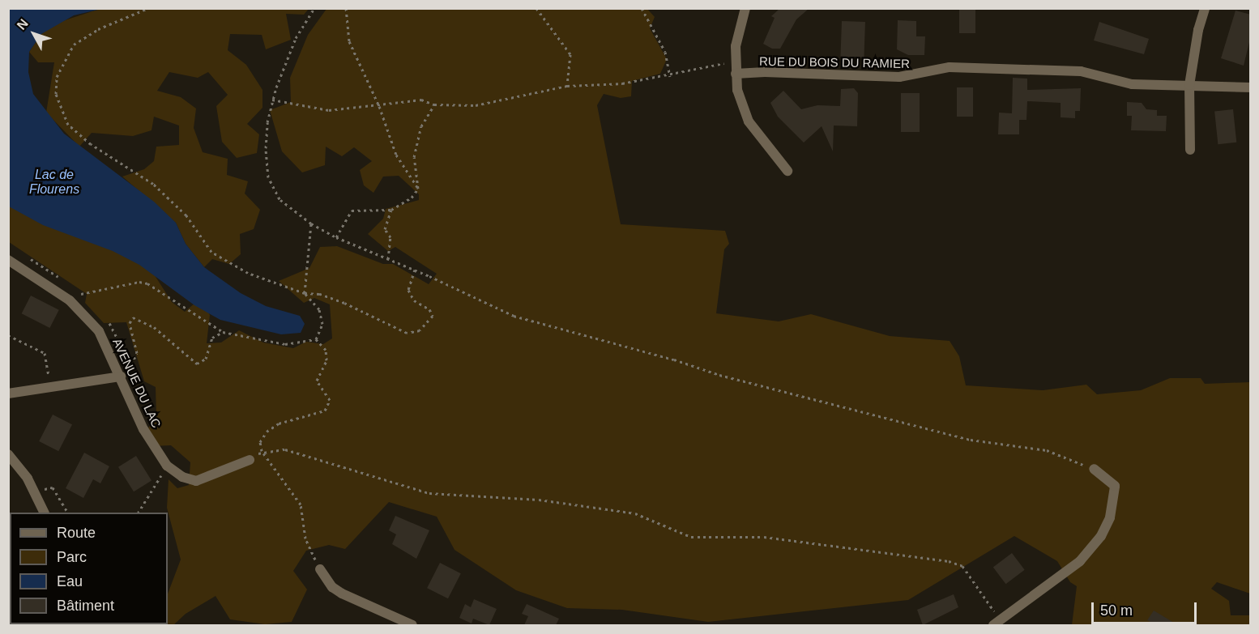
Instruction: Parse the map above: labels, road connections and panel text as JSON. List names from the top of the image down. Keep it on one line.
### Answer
{"streets":{"street":["RUE DU BOIS DU RAMIER","AVENUE DU LAC"]},"water":["Lac de Flourens"],"legend":["Route","Parc","Eau","Bâtiment"],"scale_bar":"50 m","north":"top left"}
